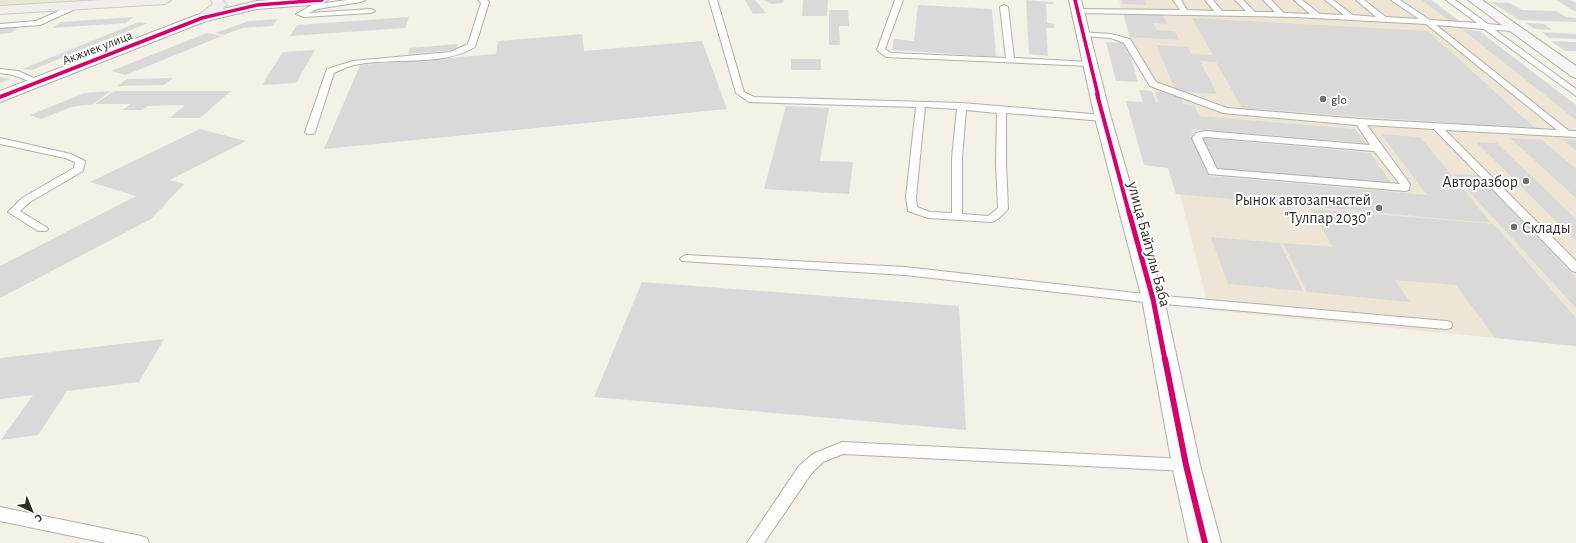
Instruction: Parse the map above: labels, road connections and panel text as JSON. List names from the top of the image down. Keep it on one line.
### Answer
{"streets":{"street":["Акжиек улица","улица Байтулы Баба"]},"places":["glo","Авторазбор","Рынок автозапчастей \"Тулпар 2030\"","Склады"],"north":"bottom right"}
